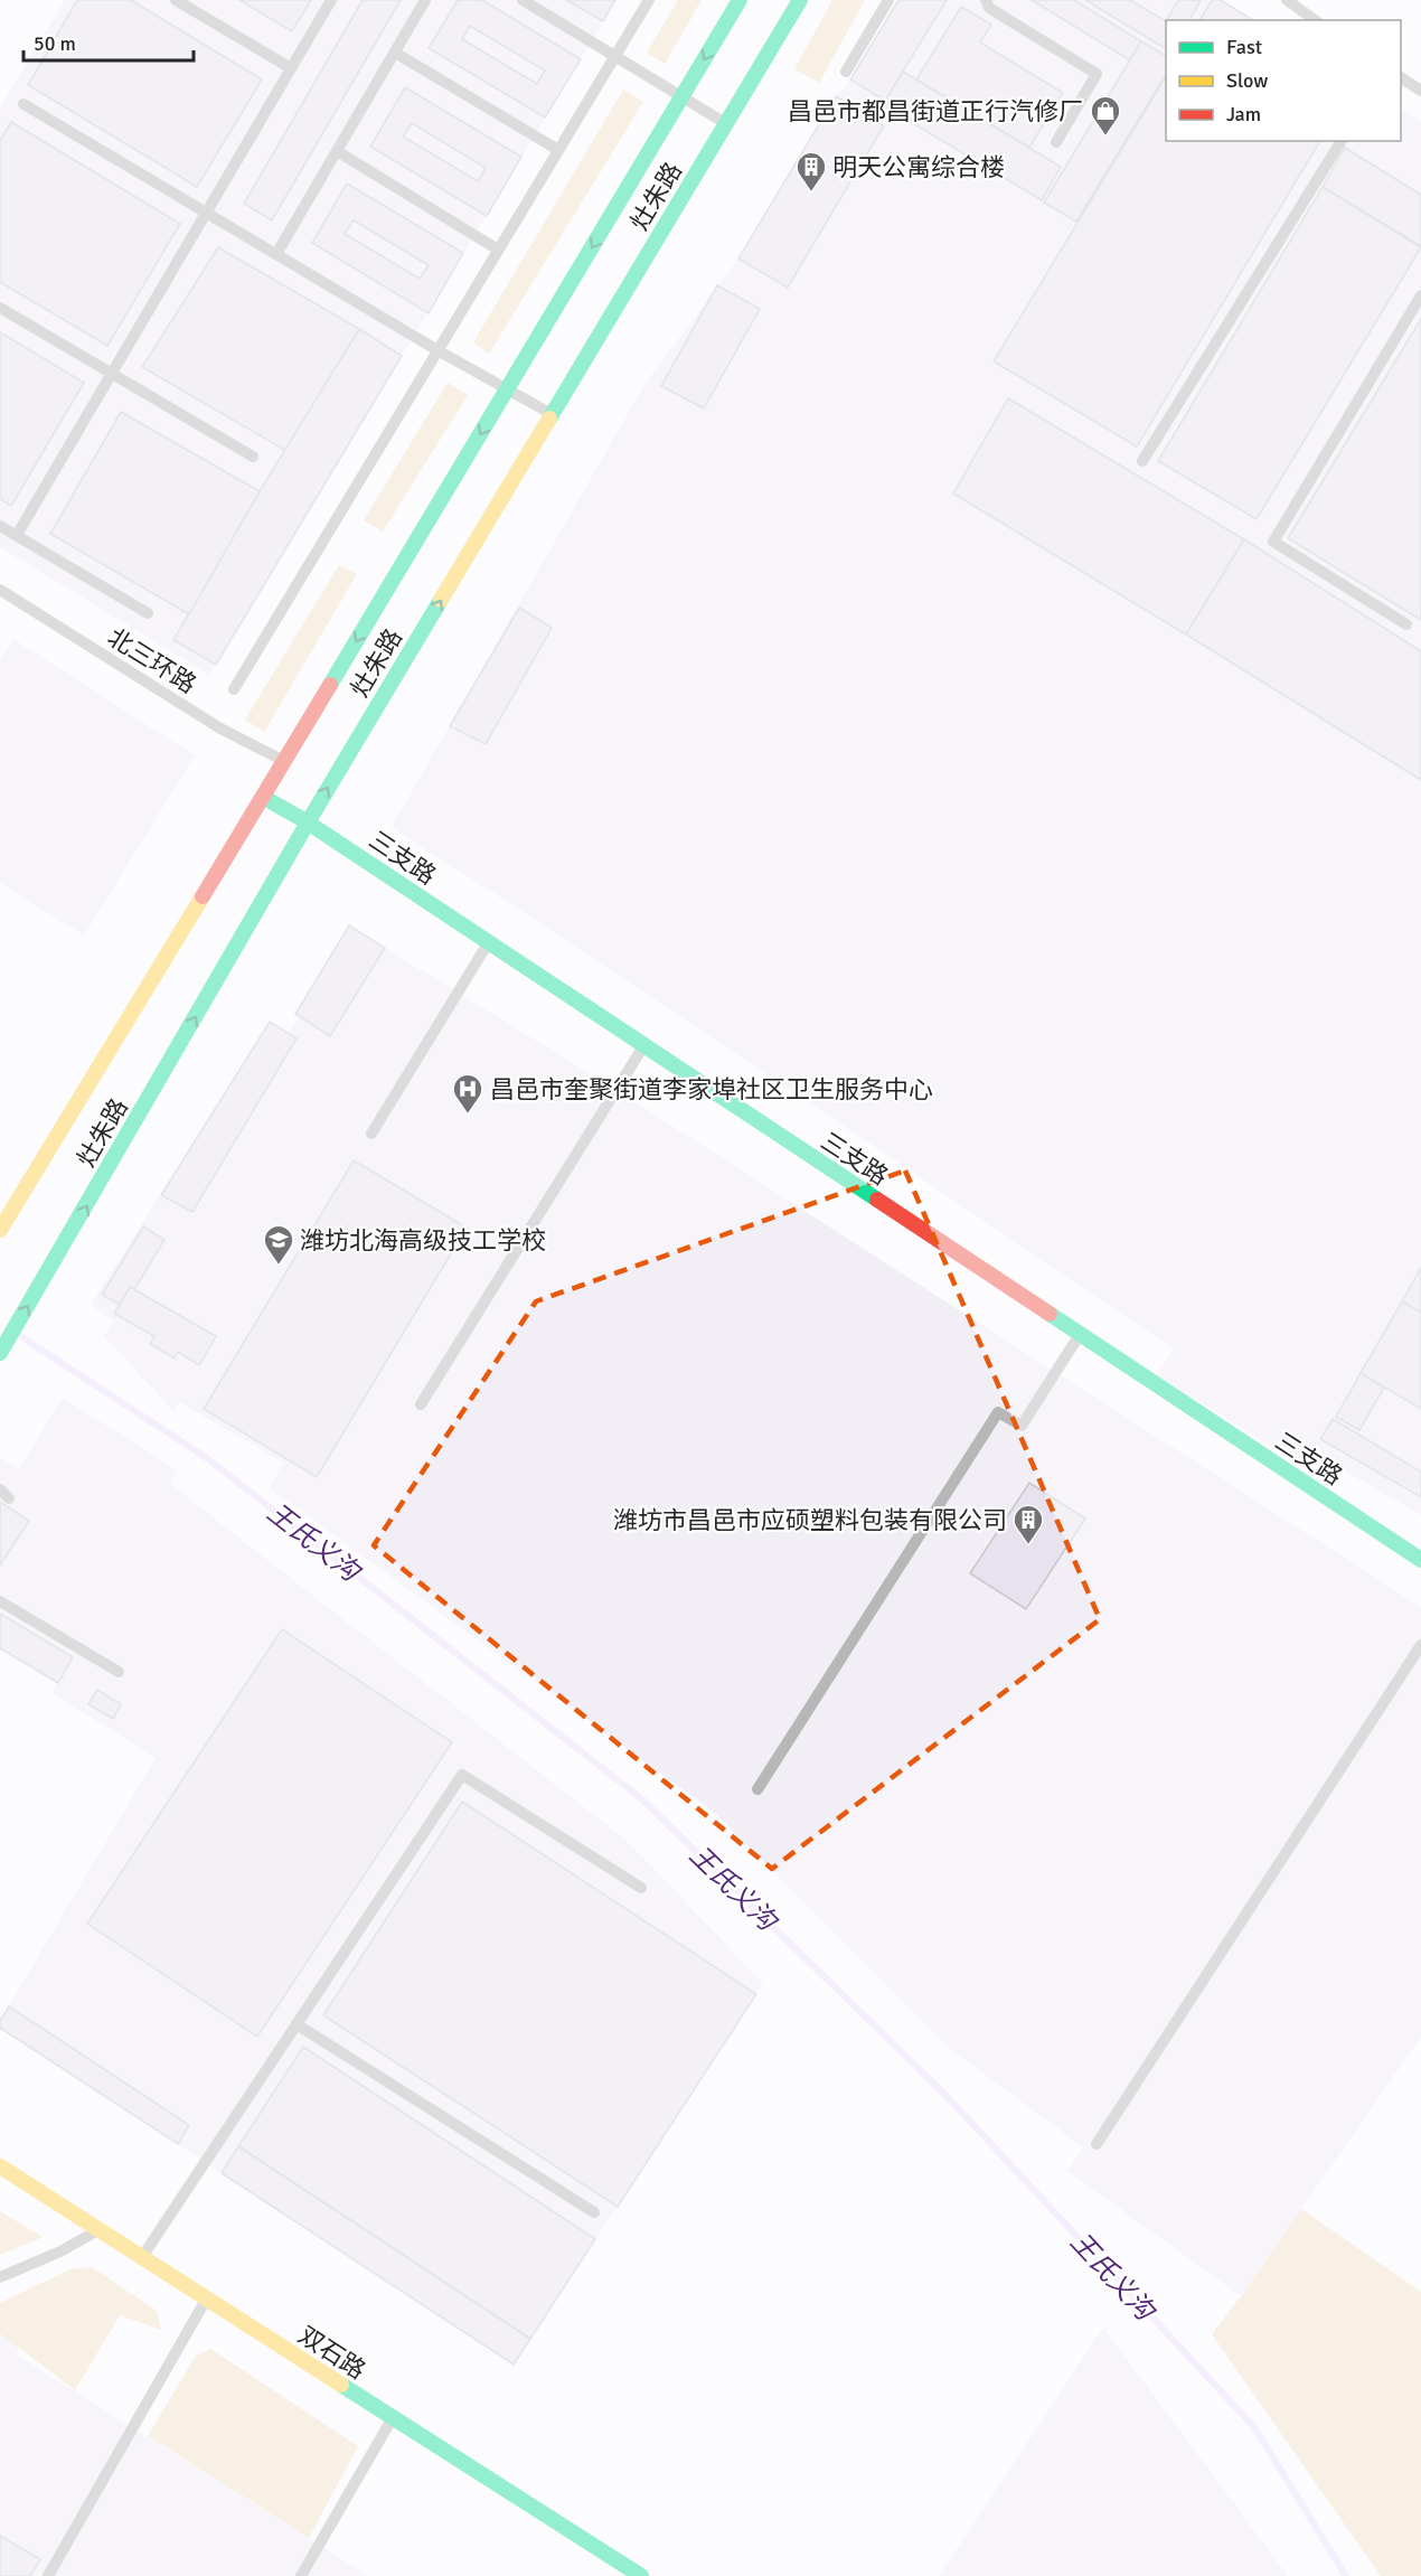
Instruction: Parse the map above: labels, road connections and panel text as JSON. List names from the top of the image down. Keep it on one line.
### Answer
{"streets":{"main road":["灶朱路","三支路","双石路"],"lane":["北三环路"]},"crossings":[["灶朱路","北三环路"],["灶朱路","三支路"]],"water":["王氏义沟"],"places":{"shop":["昌邑市都昌街道正行汽修厂"],"building":["明天公寓综合楼","潍坊市昌邑市应硕塑料包装有限公司"],"hospital":["昌邑市奎聚街道李家埠社区卫生服务中心"],"school or university":["潍坊北海高级技工学校"]},"legend":["Fast","Slow","Jam"],"scale_bar":"50 m"}
